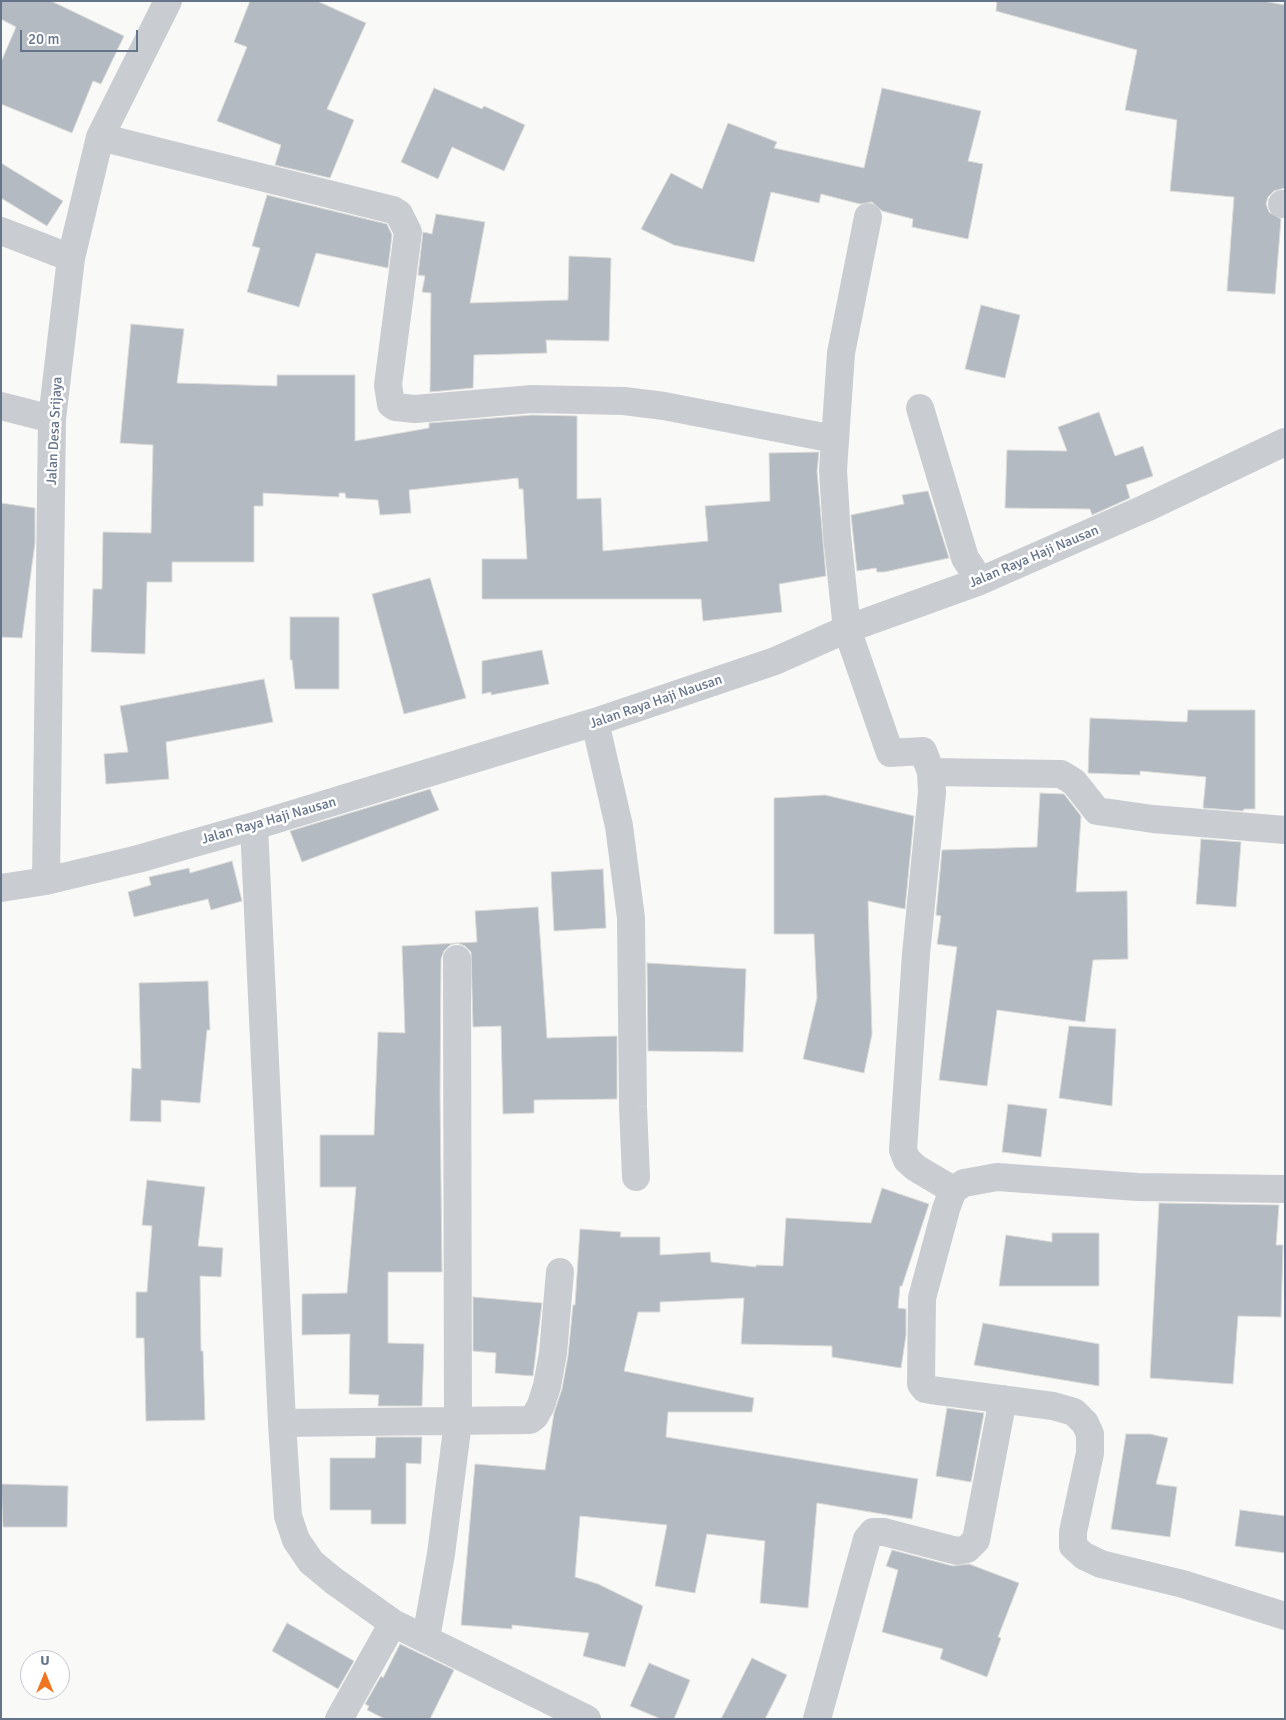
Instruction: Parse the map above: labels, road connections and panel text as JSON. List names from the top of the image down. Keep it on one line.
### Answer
{"streets":{"street":["Jalan Desa Srijaya","Jalan Raya Haji Nausan"]},"crossings":[["Jalan Desa Srijaya","Jalan Raya Haji Nausan"]],"scale_bar":"20 m","north":"top"}
